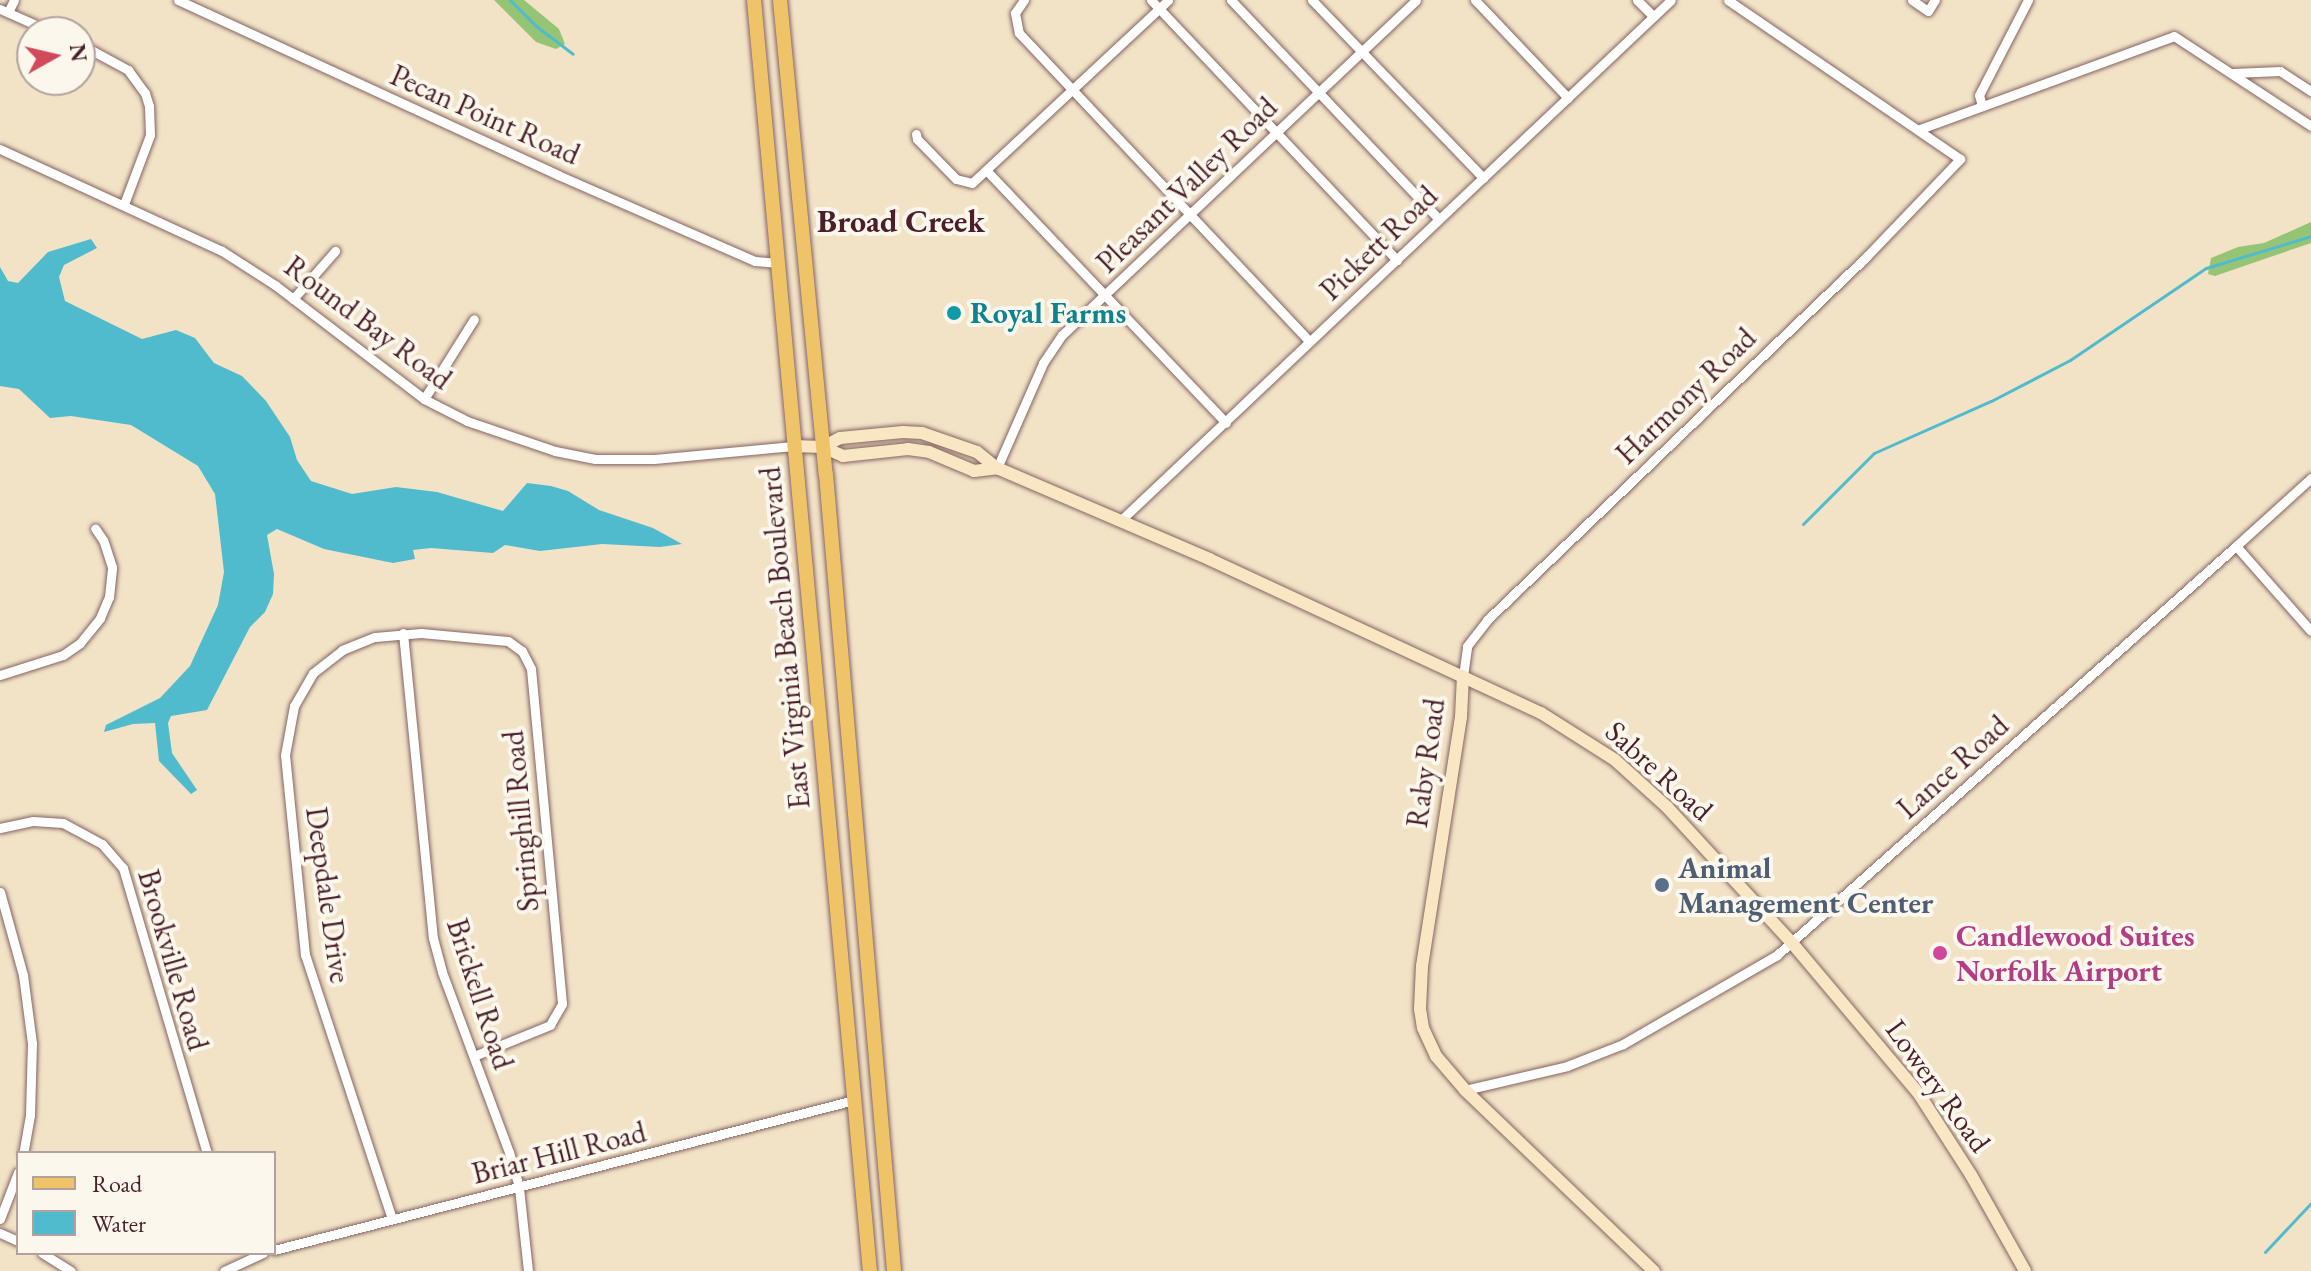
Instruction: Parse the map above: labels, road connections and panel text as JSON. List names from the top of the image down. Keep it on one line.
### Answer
{"streets":{"main road":["East Virginia Beach Boulevard"],"street":["Pecan Point Road","Pleasant Valley Road","Pickett Road","Round Bay Road","Harmony Road","Raby Road","Lance Road","Sabre Road","Springhill Road","Deepdale Drive","Brookville Road","Brickell Road","Lowery Road","Briar Hill Road"]},"crossings":[["Pecan Point Road","East Virginia Beach Boulevard"],["Pleasant Valley Road","Raby Road"],["Pickett Road","Raby Road"],["Round Bay Road","East Virginia Beach Boulevard"],["Round Bay Road","Raby Road"],["Harmony Road","Raby Road"],["Harmony Road","Sabre Road"],["East Virginia Beach Boulevard","Raby Road"],["East Virginia Beach Boulevard","Briar Hill Road"],["Raby Road","Lance Road"],["Raby Road","Sabre Road"],["Lance Road","Sabre Road"],["Lance Road","Lowery Road"],["Sabre Road","Lowery Road"],["Springhill Road","Deepdale Drive"],["Springhill Road","Brickell Road"],["Deepdale Drive","Brickell Road"],["Deepdale Drive","Briar Hill Road"],["Brickell Road","Briar Hill Road"]],"districts":["Broad Creek"],"places":["Royal Farms","Animal Management Center","Candlewood Suites Norfolk Airport"],"legend":["Road","Water"],"north":"right"}
